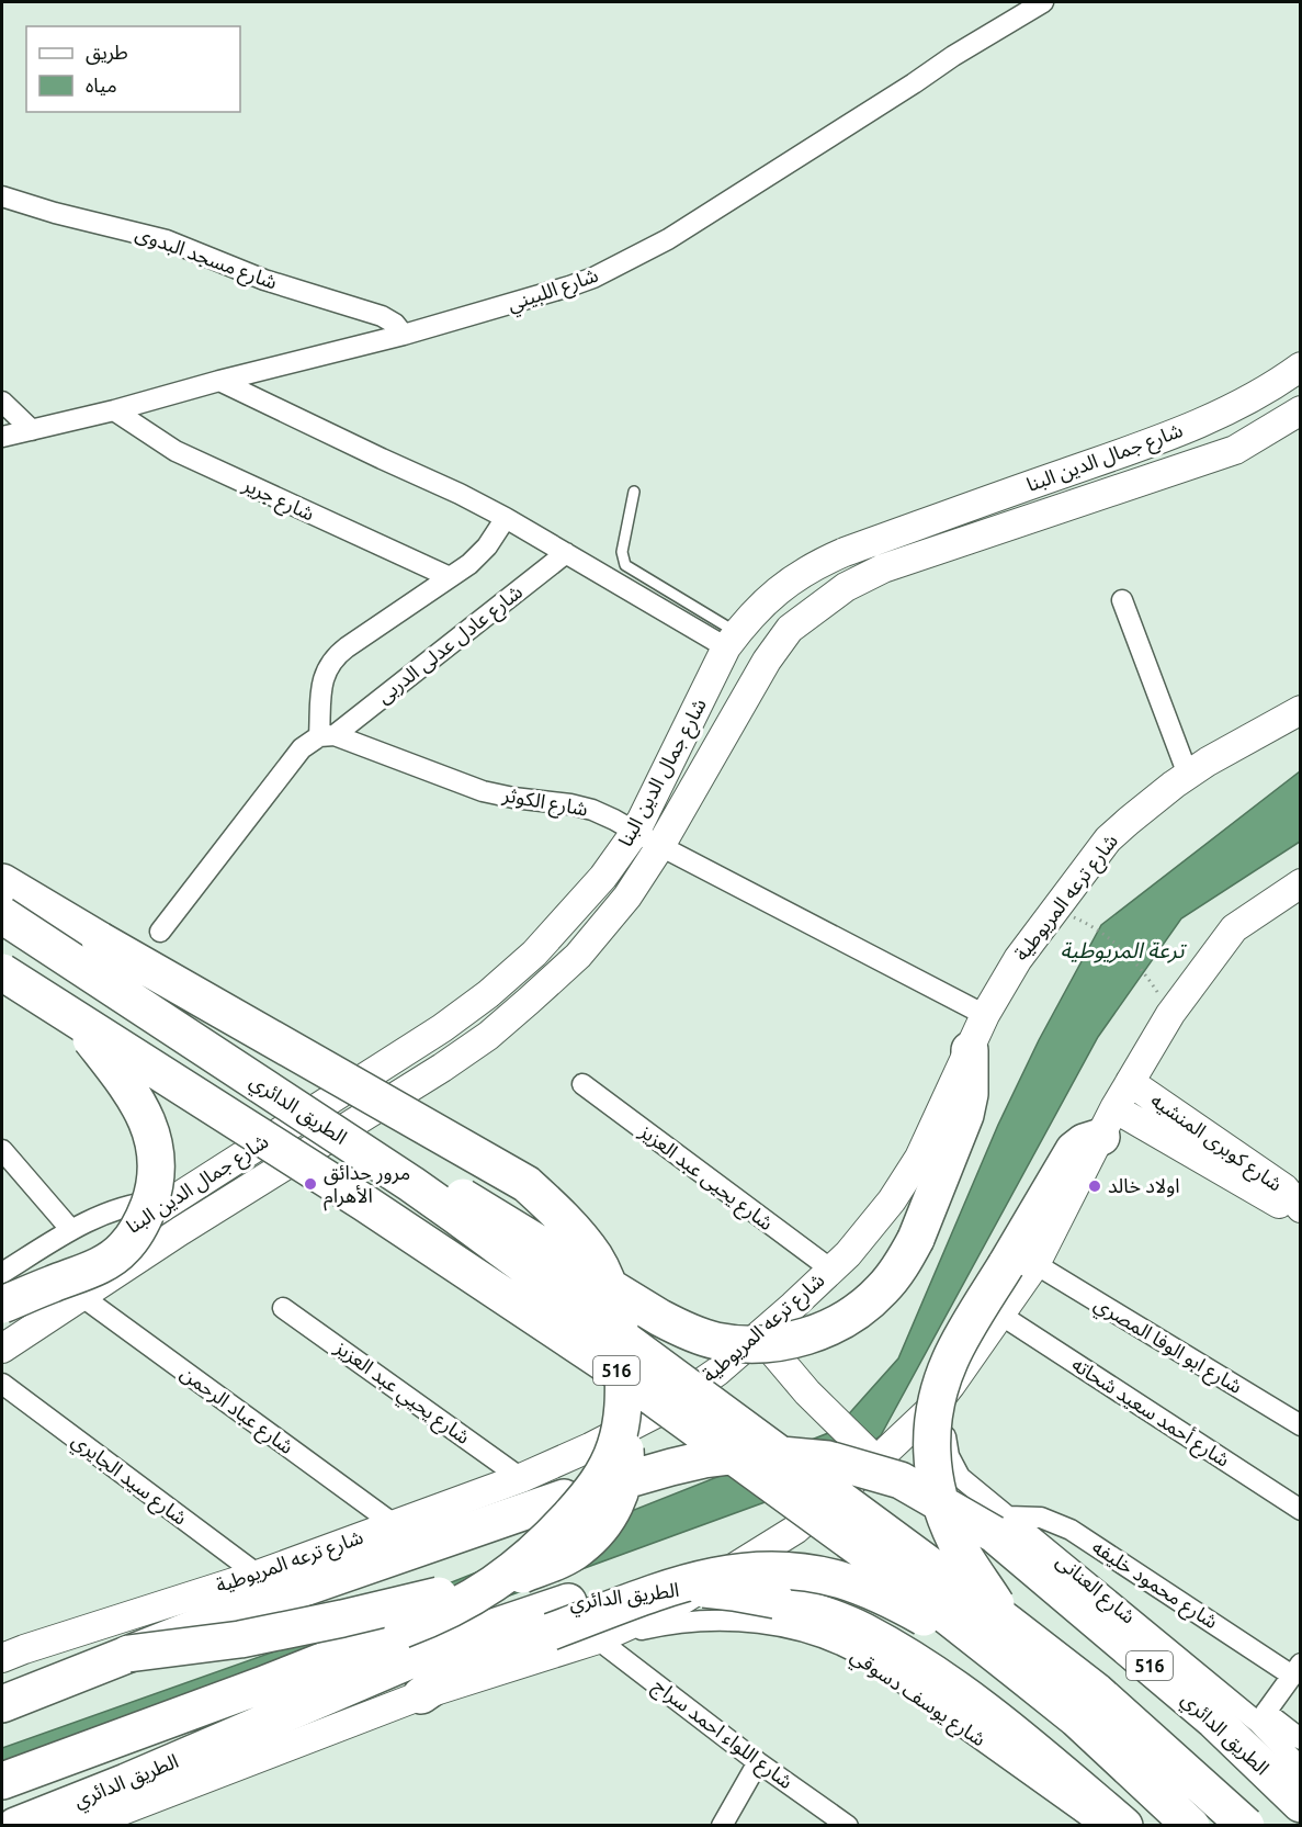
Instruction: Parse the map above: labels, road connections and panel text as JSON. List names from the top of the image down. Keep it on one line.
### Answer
{"streets":{"highway":["الطريق الدائري","516"],"main road":["شارع جمال الدين البنا","شارع ترعه المريوطية","شارع كوبرى المنشيه"],"street":["شارع مسجد البدوى","شارع اللبيني","شارع جرير","شارع عادل عدلى الدربى","شارع الكوثر","شارع يحيى عبد العزيز","شارع ابو الوفا المصري","شارع يحيي عبد العزيز","شارع عباد الرحمن","شارع أحمد سعيد شحاته","شارع سيد الجايري","شارع محمود خليفه","شارع العنانى","شارع يوسف دسوقي","شارع اللواء احمد سراج"]},"crossings":[["شارع مسجد البدوى","شارع اللبيني"],["شارع اللبيني","شارع جرير"],["شارع جمال الدين البنا","شارع الكوثر"],["شارع جمال الدين البنا","شارع عباد الرحمن"],["شارع عادل عدلى الدربى","شارع الكوثر"],["شارع الكوثر","شارع ترعه المريوطية"],["شارع ترعه المريوطية","شارع يحيى عبد العزيز"],["شارع ترعه المريوطية","شارع يحيي عبد العزيز"],["شارع ترعه المريوطية","شارع عباد الرحمن"],["شارع ترعه المريوطية","شارع سيد الجايري"],["شارع محمود خليفه","شارع العنانى"],["شارع يوسف دسوقي","شارع اللواء احمد سراج"]],"water":["ترعة المريوطية"],"places":["مرور حدائق الأهرام","اولاد خالد"],"legend":["طريق","مياه"]}
